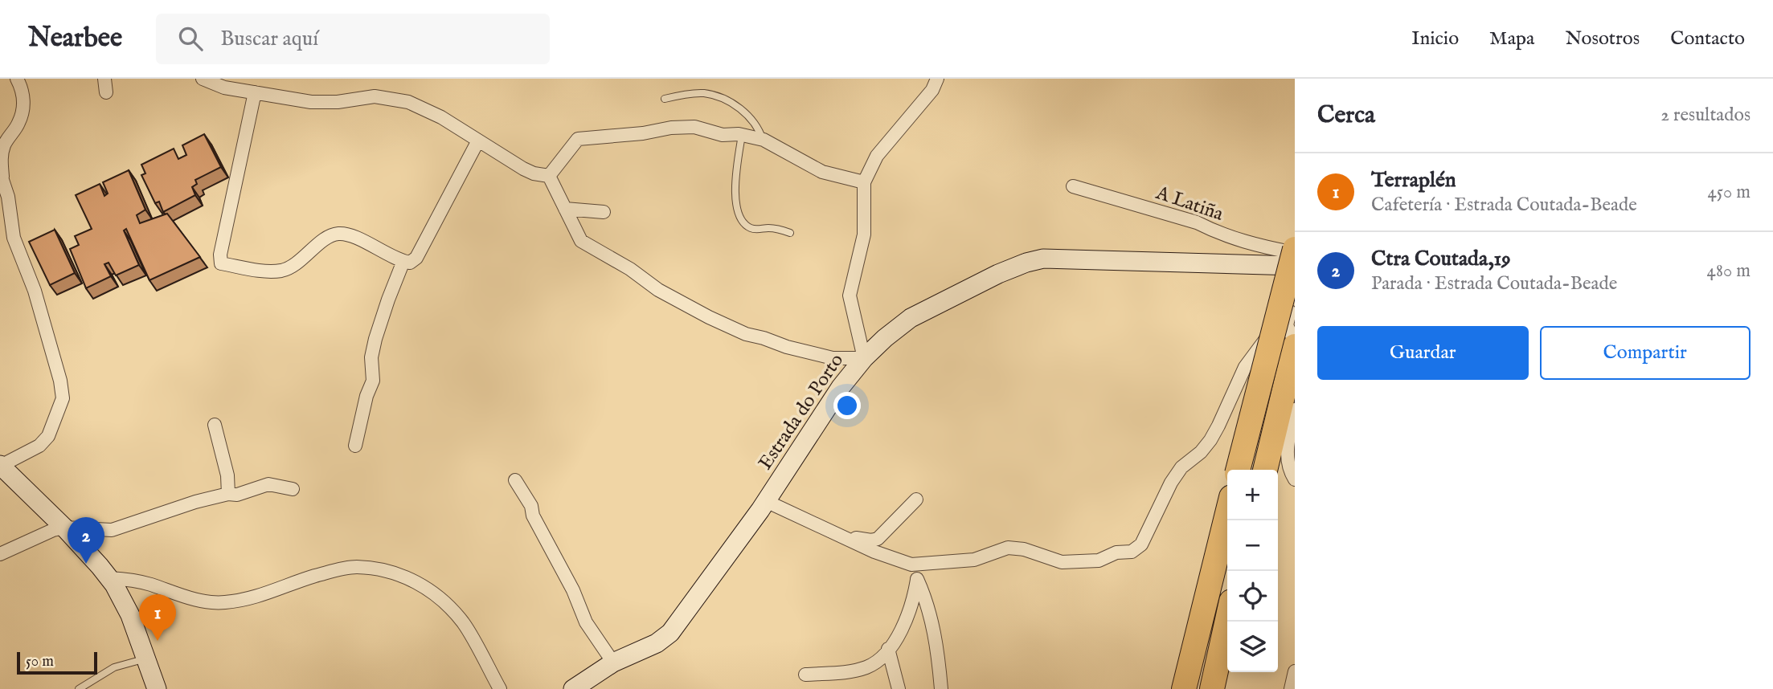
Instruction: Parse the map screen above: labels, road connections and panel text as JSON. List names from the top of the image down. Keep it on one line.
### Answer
{"streets":{"street":["A Latiña","Estrada do Porto"]},"scale_bar":"50 m","page":{"header":"Nearbee","search":"Buscar aquí","nav":["Inicio","Mapa","Nosotros","Contacto"],"heading":["Cerca","2 resultados"],"list":[{"mark":"1","name":"Terraplén","note":"Cafetería · Estrada Coutada-Beade","value":"450 m"},{"mark":"2","name":"Ctra Coutada,19","note":"Parada · Estrada Coutada-Beade","value":"480 m"}],"buttons":["Guardar","Compartir"],"map_buttons":["+","−"],"pins":["2","1"],"scale":"50 m"}}
